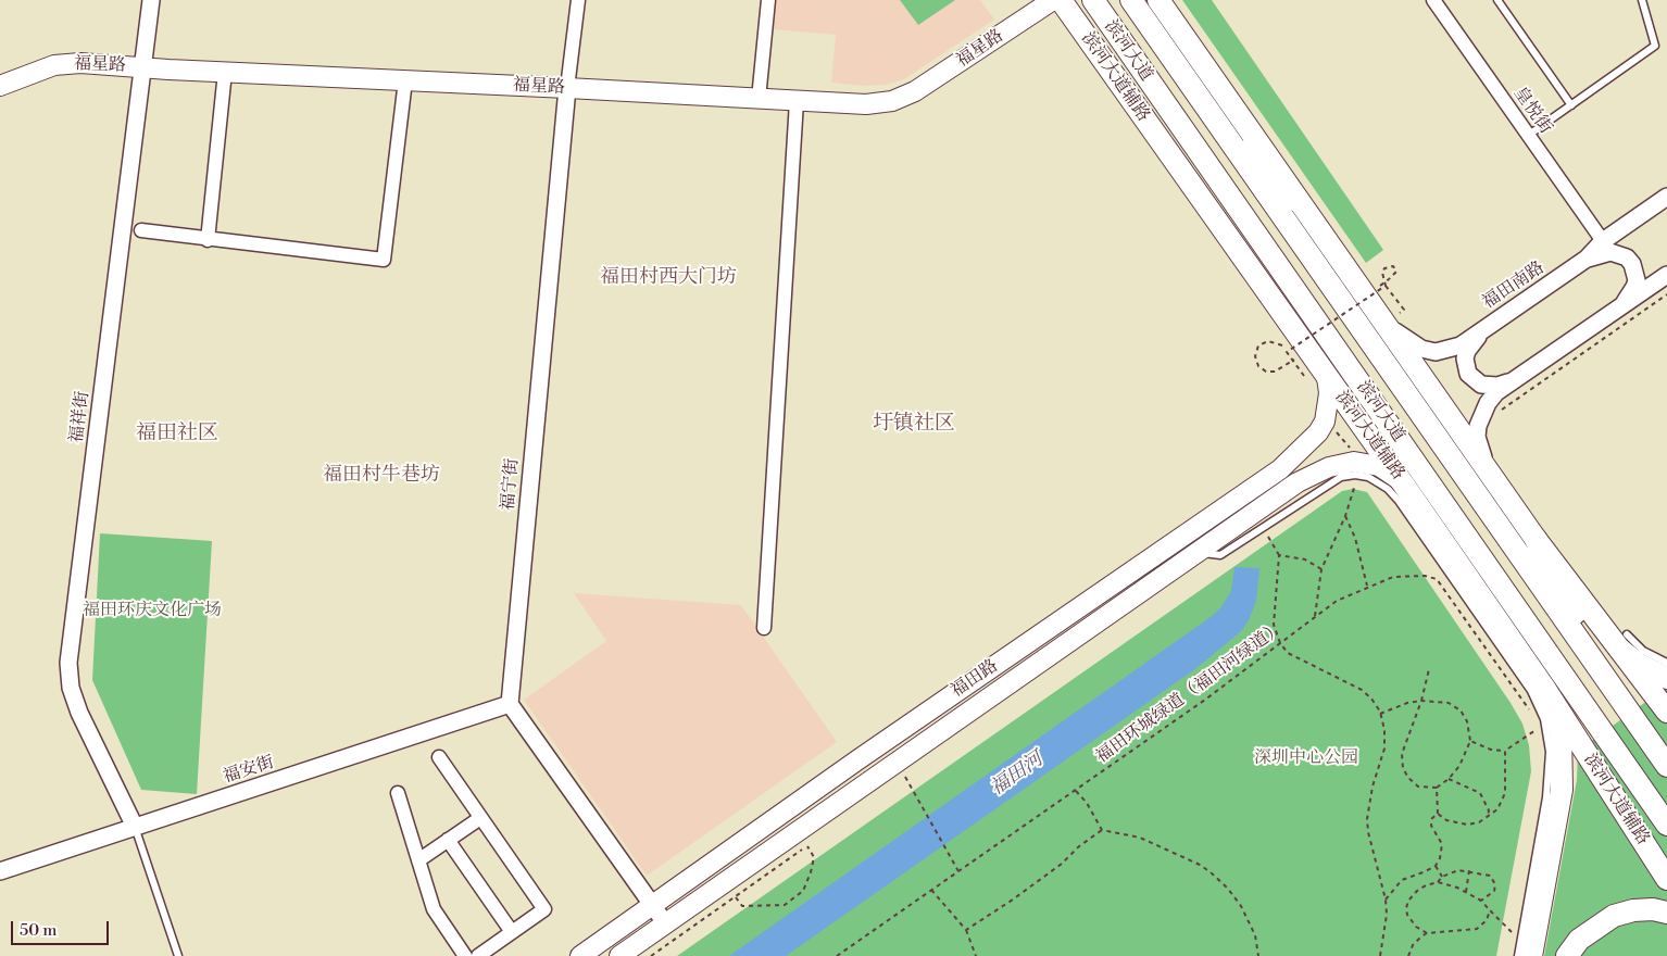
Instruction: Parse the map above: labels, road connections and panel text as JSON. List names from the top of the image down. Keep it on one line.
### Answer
{"streets":{"main road":["福星路","滨河大道","滨河大道辅路","福田路"],"street":["皇悦街","福田南路","福祥街","福宁街","福安街"],"path":["福田环城绿道（福田河绿道）"]},"crossings":[["福星路","福祥街"],["福星路","福宁街"],["滨河大道辅路","福田路"],["皇悦街","福田南路"],["福祥街","福安街"],["福宁街","福安街"]],"districts":["福田村西大门坊","圩镇社区","福田社区","福田村牛巷坊"],"water":["福田河"],"parks":["福田环庆文化广场","深圳中心公园"],"scale_bar":"50 m"}
